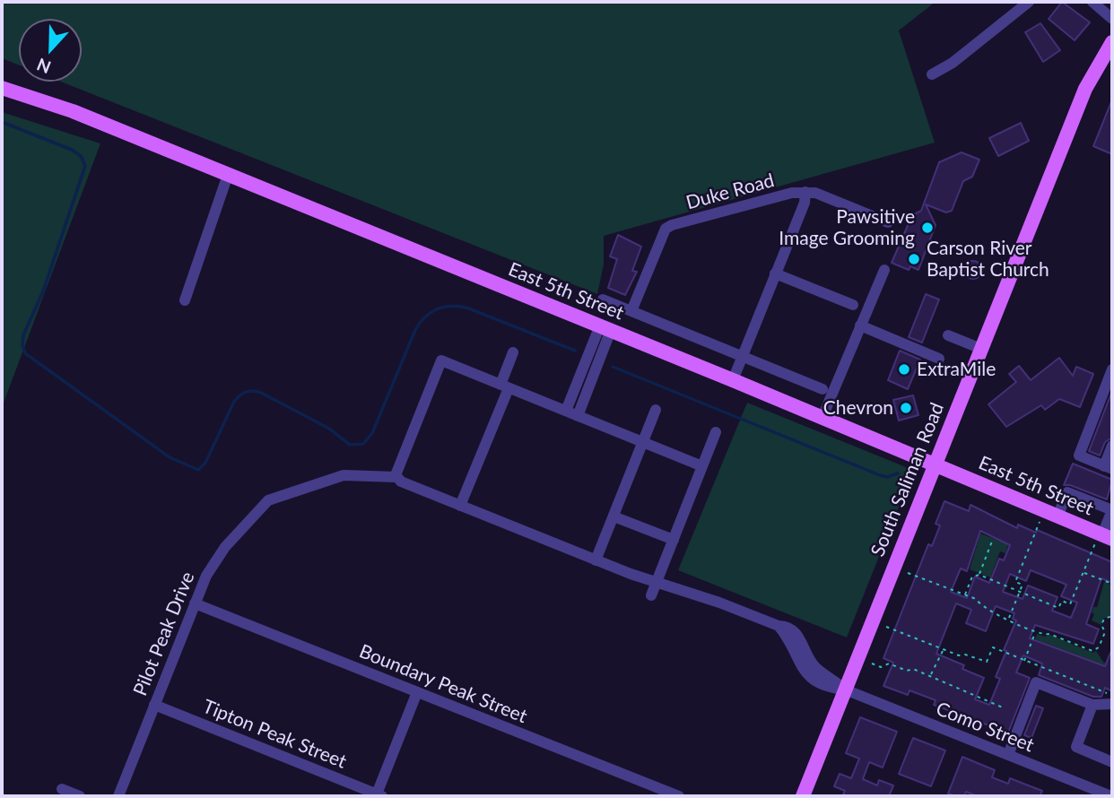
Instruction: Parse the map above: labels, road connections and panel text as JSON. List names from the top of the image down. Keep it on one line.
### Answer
{"streets":{"main road":["East 5th Street","South Saliman Road"],"street":["Duke Road","Pilot Peak Drive","Boundary Peak Street","Como Street","Tipton Peak Street"]},"crossings":[["East 5th Street","South Saliman Road"],["South Saliman Road","Como Street"],["Pilot Peak Drive","Boundary Peak Street"],["Pilot Peak Drive","Como Street"],["Pilot Peak Drive","Tipton Peak Street"]],"places":["Pawsitive Image Grooming","Carson River Baptist Church","ExtraMile","Chevron"],"north":"bottom"}
